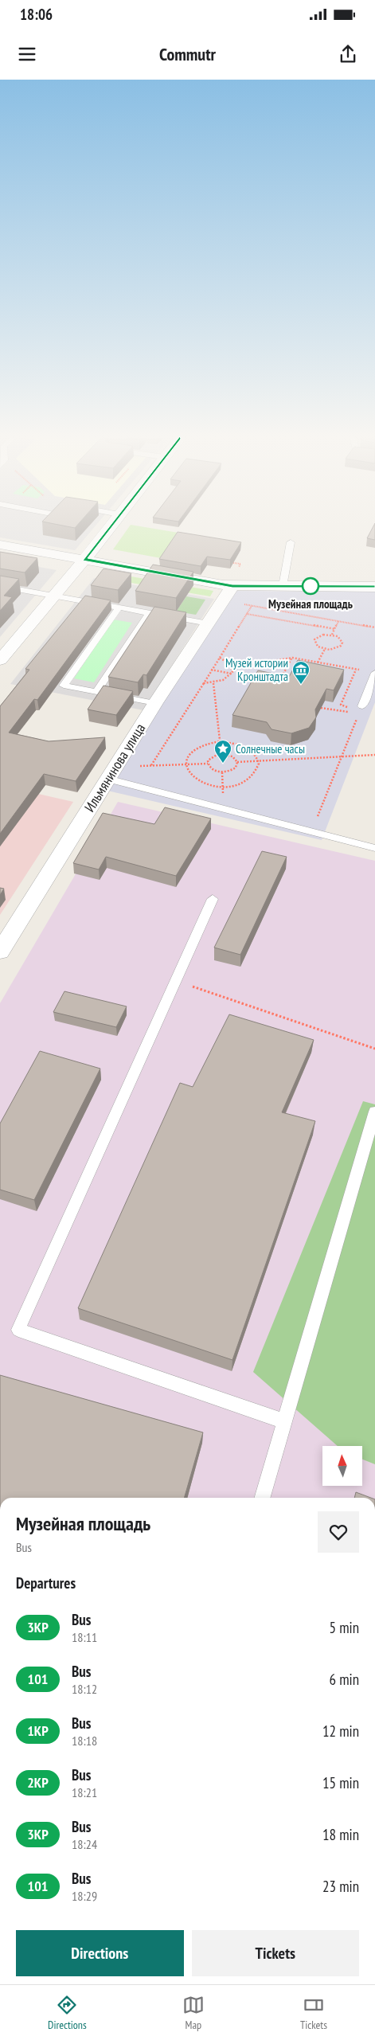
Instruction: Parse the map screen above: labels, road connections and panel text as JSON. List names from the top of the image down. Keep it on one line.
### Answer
{"streets":{"street":["Ильмянинова улица"]},"places":{"other":["Музейная площадь"],"museum":["Музей истории Кронштадта"],"place":["Солнечные часы"]},"lines":["bus line 3КР"],"north":"top","page":{"status":"18:06","header":"Commutr","heading":[["Музейная площадь","Bus"],"Departures"],"list":[{"mark":"3КР","name":"Bus","note":"18:11","value":"5 min"},{"mark":"101","name":"Bus","note":"18:12","value":"6 min"},{"mark":"1КР","name":"Bus","note":"18:18","value":"12 min"},{"mark":"2КР","name":"Bus","note":"18:21","value":"15 min"},{"mark":"3КР","name":"Bus","note":"18:24","value":"18 min"},{"mark":"101","name":"Bus","note":"18:29","value":"23 min"}],"buttons":["Directions","Tickets"],"tabs":["Directions","Map","Tickets"]}}
